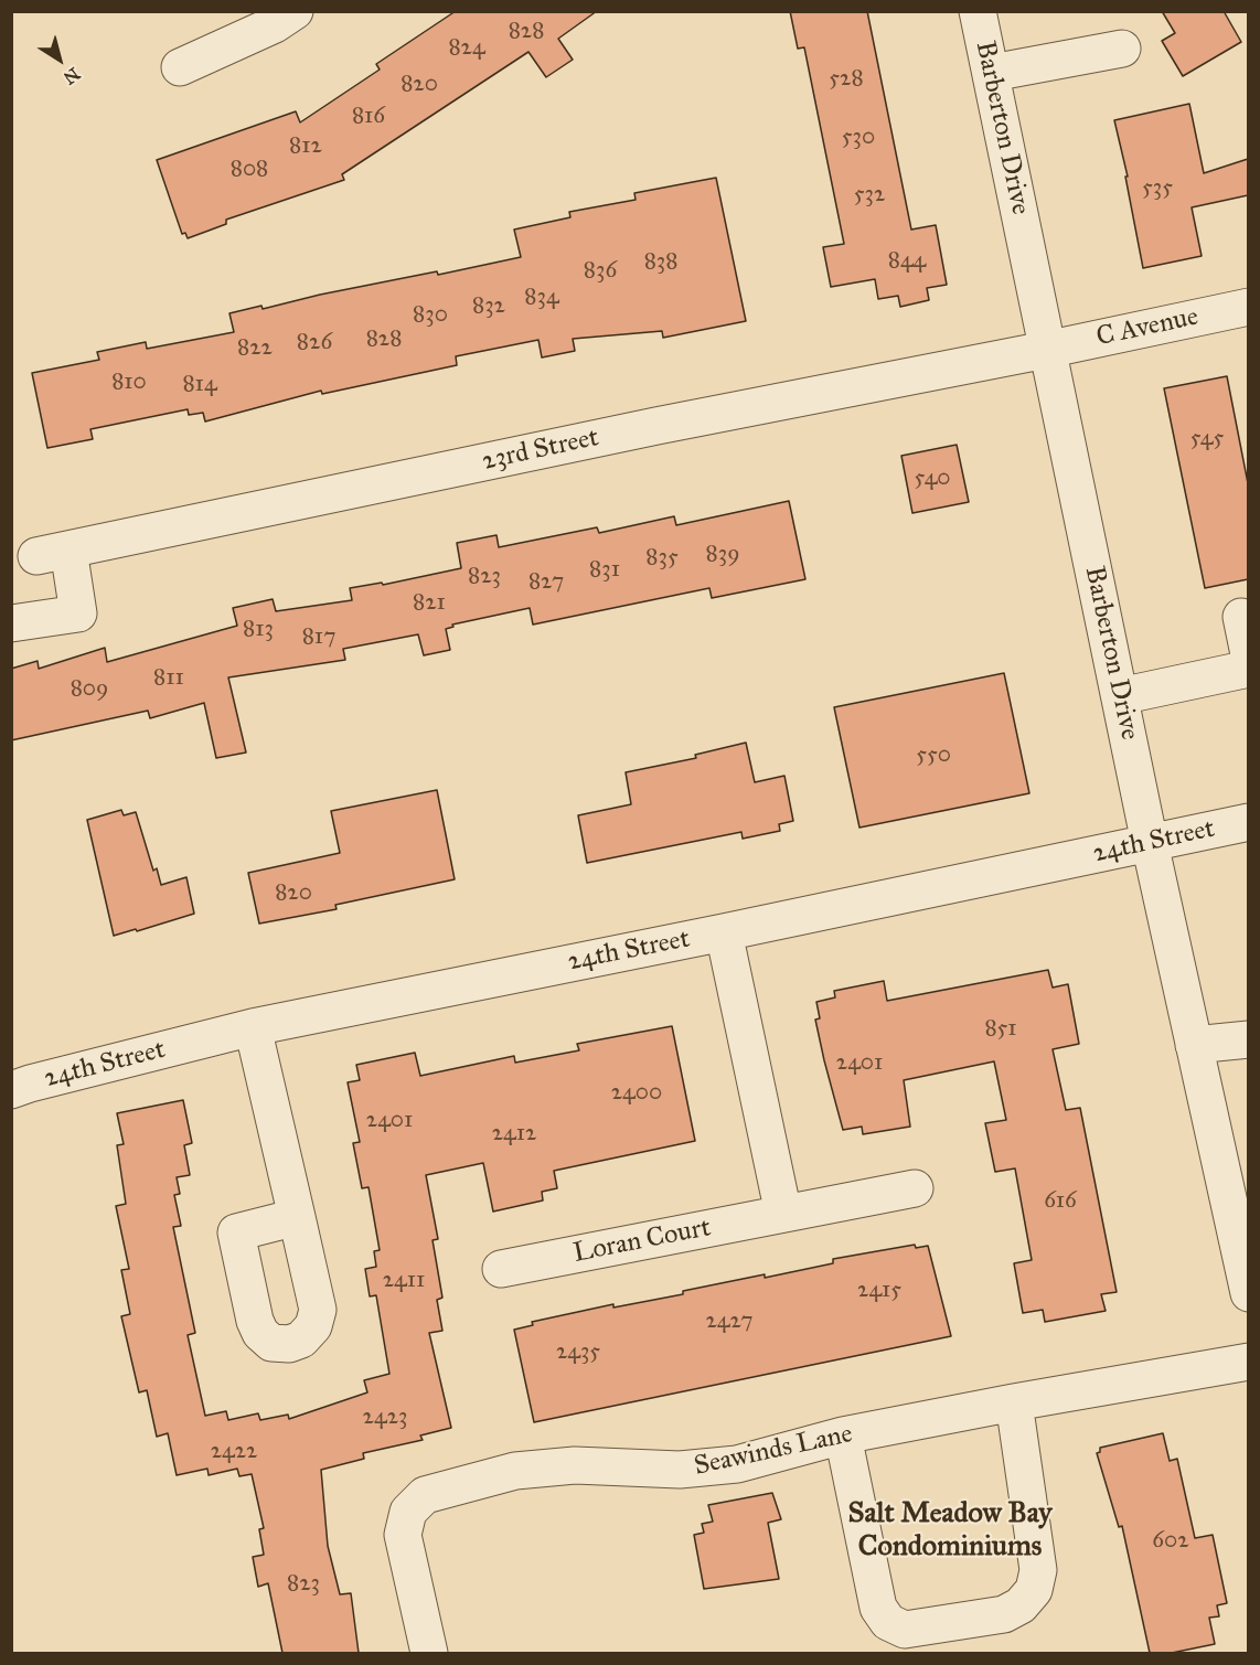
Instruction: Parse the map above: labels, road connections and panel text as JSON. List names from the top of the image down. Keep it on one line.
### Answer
{"streets":{"street":["Barberton Drive","C Avenue","23rd Street","24th Street","Loran Court","Seawinds Lane"]},"crossings":[["Barberton Drive","C Avenue"],["Barberton Drive","23rd Street"],["Barberton Drive","24th Street"],["C Avenue","23rd Street"]],"districts":["Salt Meadow Bay Condominiums"],"house_numbers":["828","824","528","820","816","530","812","808","535","532","844","838","836","834","832","830","828","826","822","810","814","545","540","839","835","831","823","827","821","813","817","811","809","550","820","851","2401","2400","2401","2412","616","2411","2415","2427","2435","2423","2422","602","823"],"north":"bottom right"}
